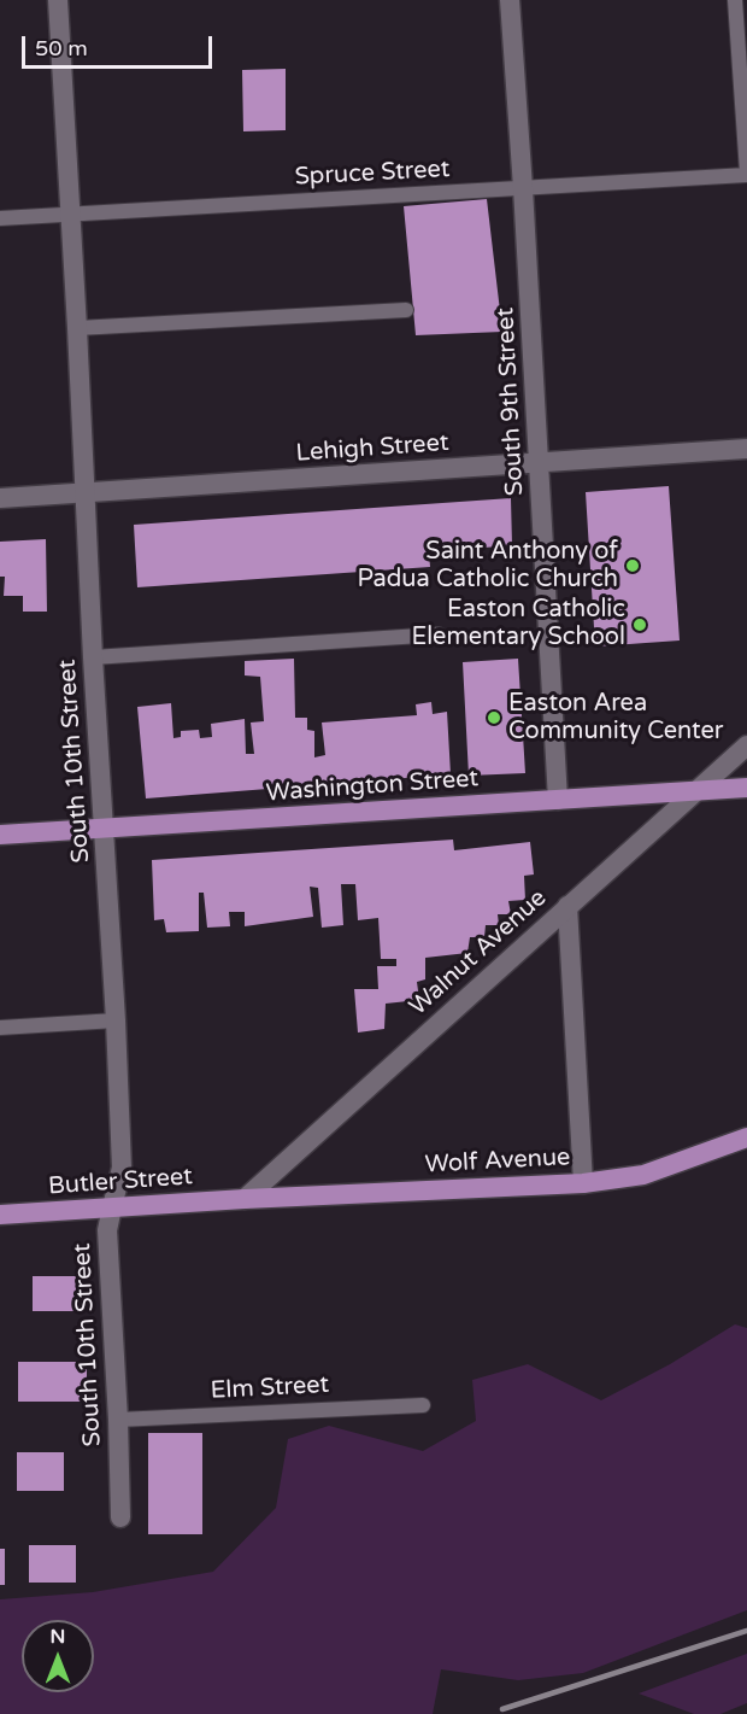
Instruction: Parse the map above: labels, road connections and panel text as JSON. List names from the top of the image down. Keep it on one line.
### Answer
{"streets":{"main road":["Washington Street","Wolf Avenue","Butler Street"],"street":["South 9th Street","Lehigh Street","South 10th Street","Walnut Avenue"],"lane":["Spruce Street","Elm Street"]},"crossings":[["Spruce Street","South 9th Street"],["Spruce Street","South 10th Street"],["South 9th Street","Lehigh Street"],["South 9th Street","Washington Street"],["Lehigh Street","South 10th Street"],["South 10th Street","Washington Street"],["South 10th Street","Butler Street"],["South 10th Street","Elm Street"],["Washington Street","Walnut Avenue"],["Walnut Avenue","Wolf Avenue"],["Walnut Avenue","Butler Street"],["Wolf Avenue","Butler Street"]],"places":["Saint Anthony of Padua Catholic Church","Easton Catholic Elementary School","Easton Area Community Center"],"scale_bar":"50 m","north":"top"}
